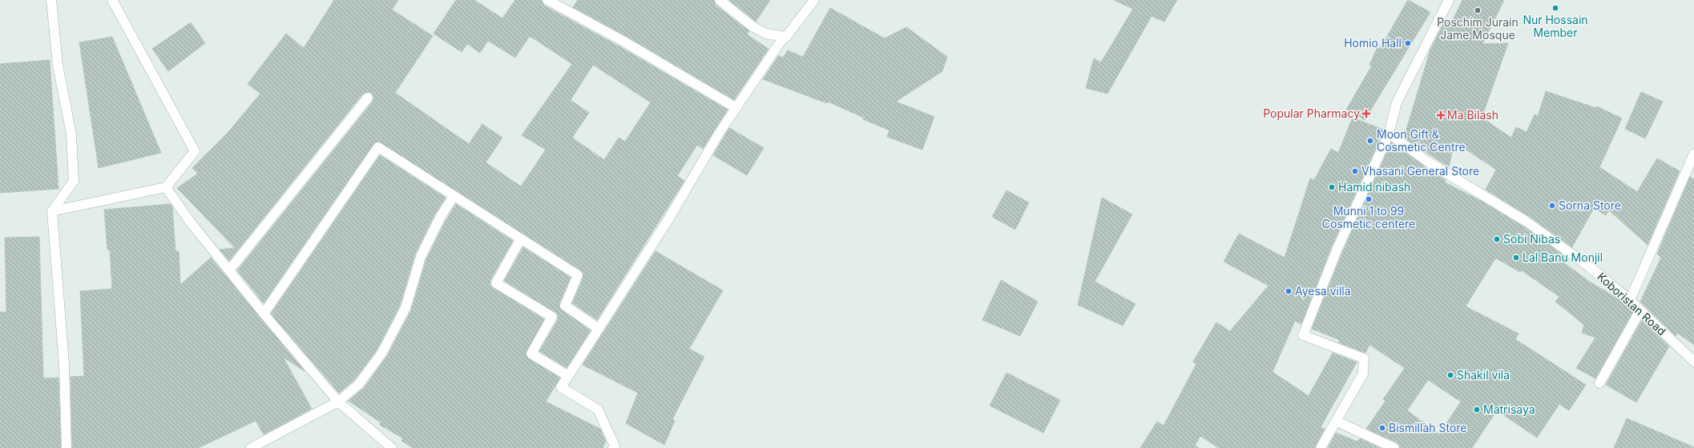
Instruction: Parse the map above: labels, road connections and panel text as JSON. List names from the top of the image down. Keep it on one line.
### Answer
{"streets":{"street":["Koboristan Road"]},"places":{"other":["Nur Hossain Member","Poschim Jurain Jame Mosque","Homio Hall","Moon Gift & Cosmetic Centre","Vhasani General Store","Hamid nibash","Munni 1 to 99 Cosmetic centere","Sorna Store","Sobi Nibas","Lal Banu Monjil","Ayesa villa","Shakil vila","Matrisaya","Bismillah Store"],"health":["Popular Pharmacy","Ma Bilash"]}}
